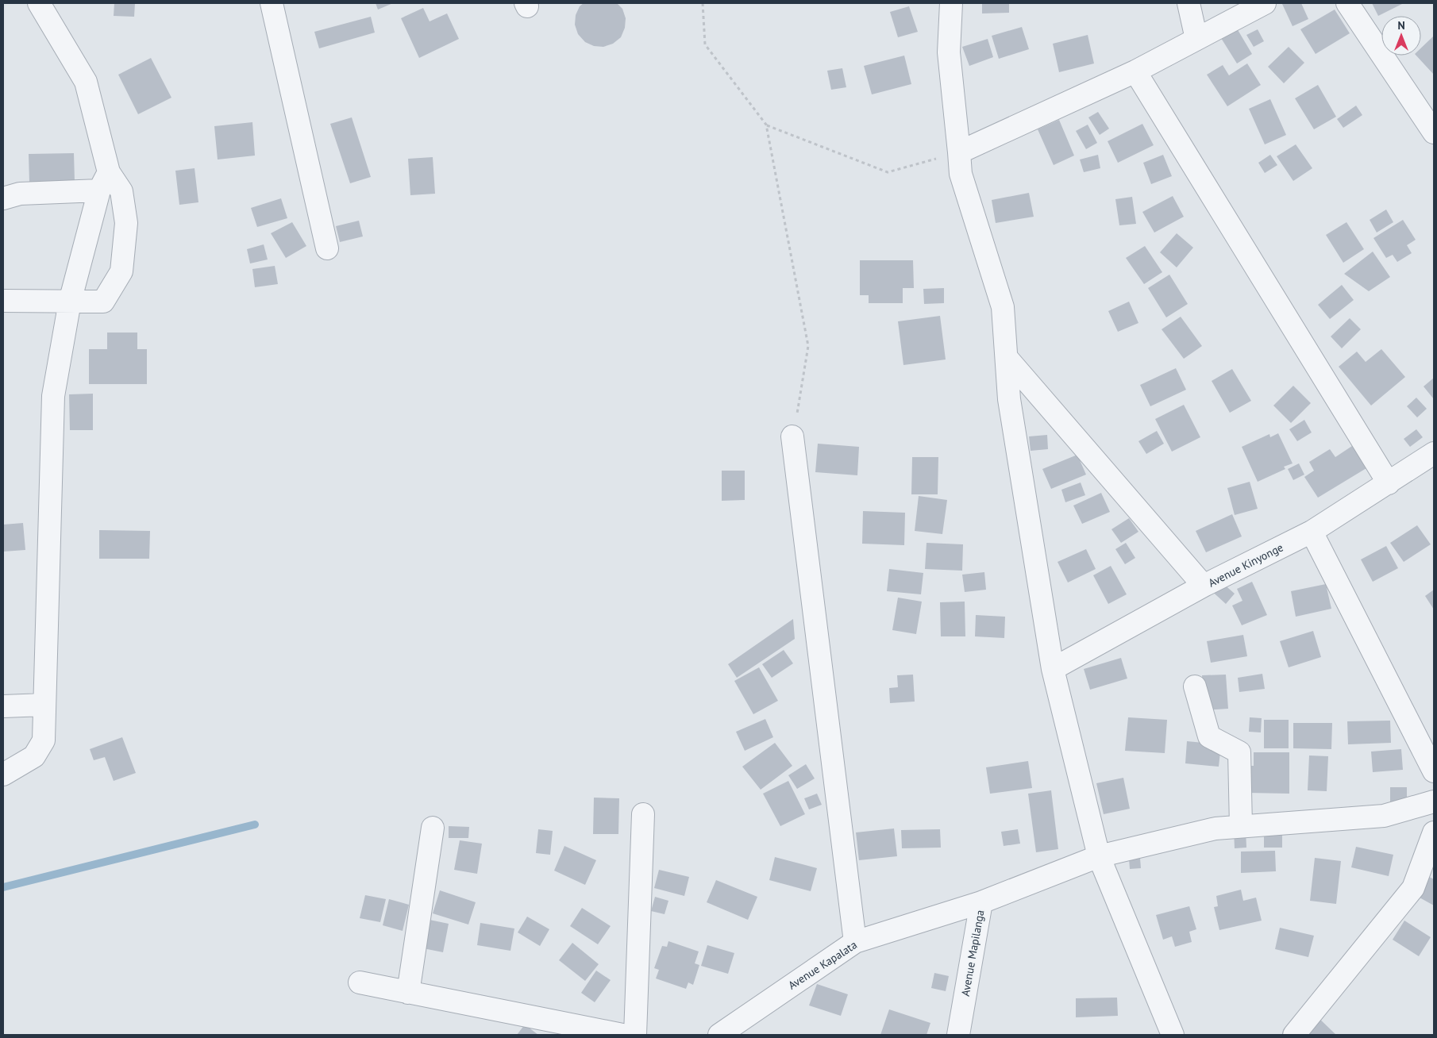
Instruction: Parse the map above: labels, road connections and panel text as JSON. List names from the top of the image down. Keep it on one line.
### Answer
{"streets":{"street":["Avenue Kinyonge","Avenue Mapilanga","Avenue Kapalata"]},"crossings":[["Avenue Mapilanga","Avenue Kapalata"]],"north":"top"}
